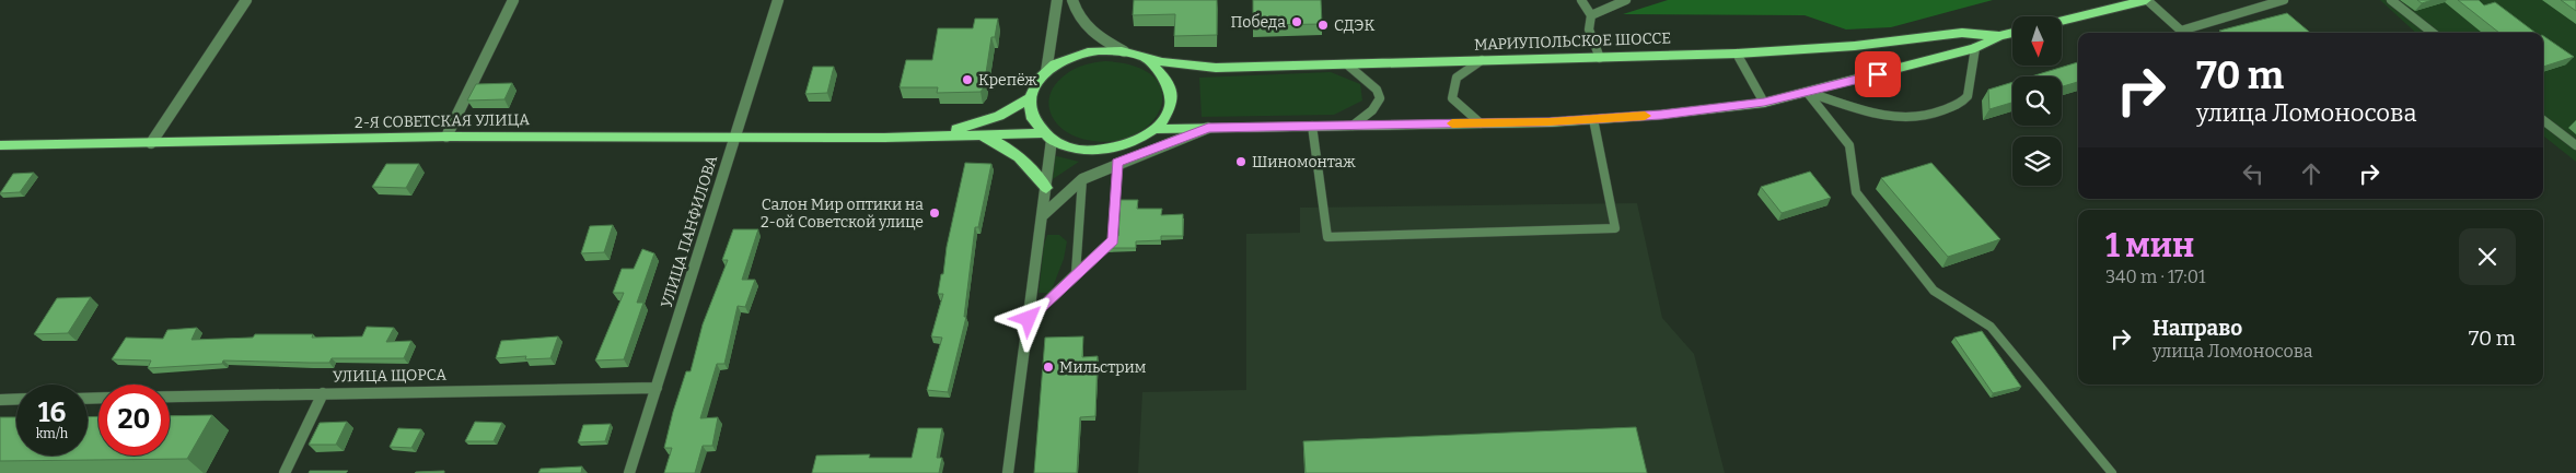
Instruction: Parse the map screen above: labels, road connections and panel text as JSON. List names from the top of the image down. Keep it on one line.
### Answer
{"streets":{"main road":["МАРИУПОЛЬСКОЕ ШОССЕ","2-Я СОВЕТСКАЯ УЛИЦА"],"street":["УЛИЦА ПАНФИЛОВА","УЛИЦА ЩОРСА"]},"crossings":[["МАРИУПОЛЬСКОЕ ШОССЕ","2-Я СОВЕТСКАЯ УЛИЦА"],["2-Я СОВЕТСКАЯ УЛИЦА","УЛИЦА ПАНФИЛОВА"],["УЛИЦА ПАНФИЛОВА","УЛИЦА ЩОРСА"]],"places":["Победа","СДЭК","Крепёж","Шиномонтаж","Салон Мир оптики на 2-ой Советской улице","Мильстрим"],"north":"bottom","page":{"turn":["70 m","улица Ломоносова"],"heading":["1 мин","340 m · 17:01"],"list":[{"name":"Направо","note":"улица Ломоносова","value":"70 m"}],"speed":"16 km/h","limit":"20"}}
